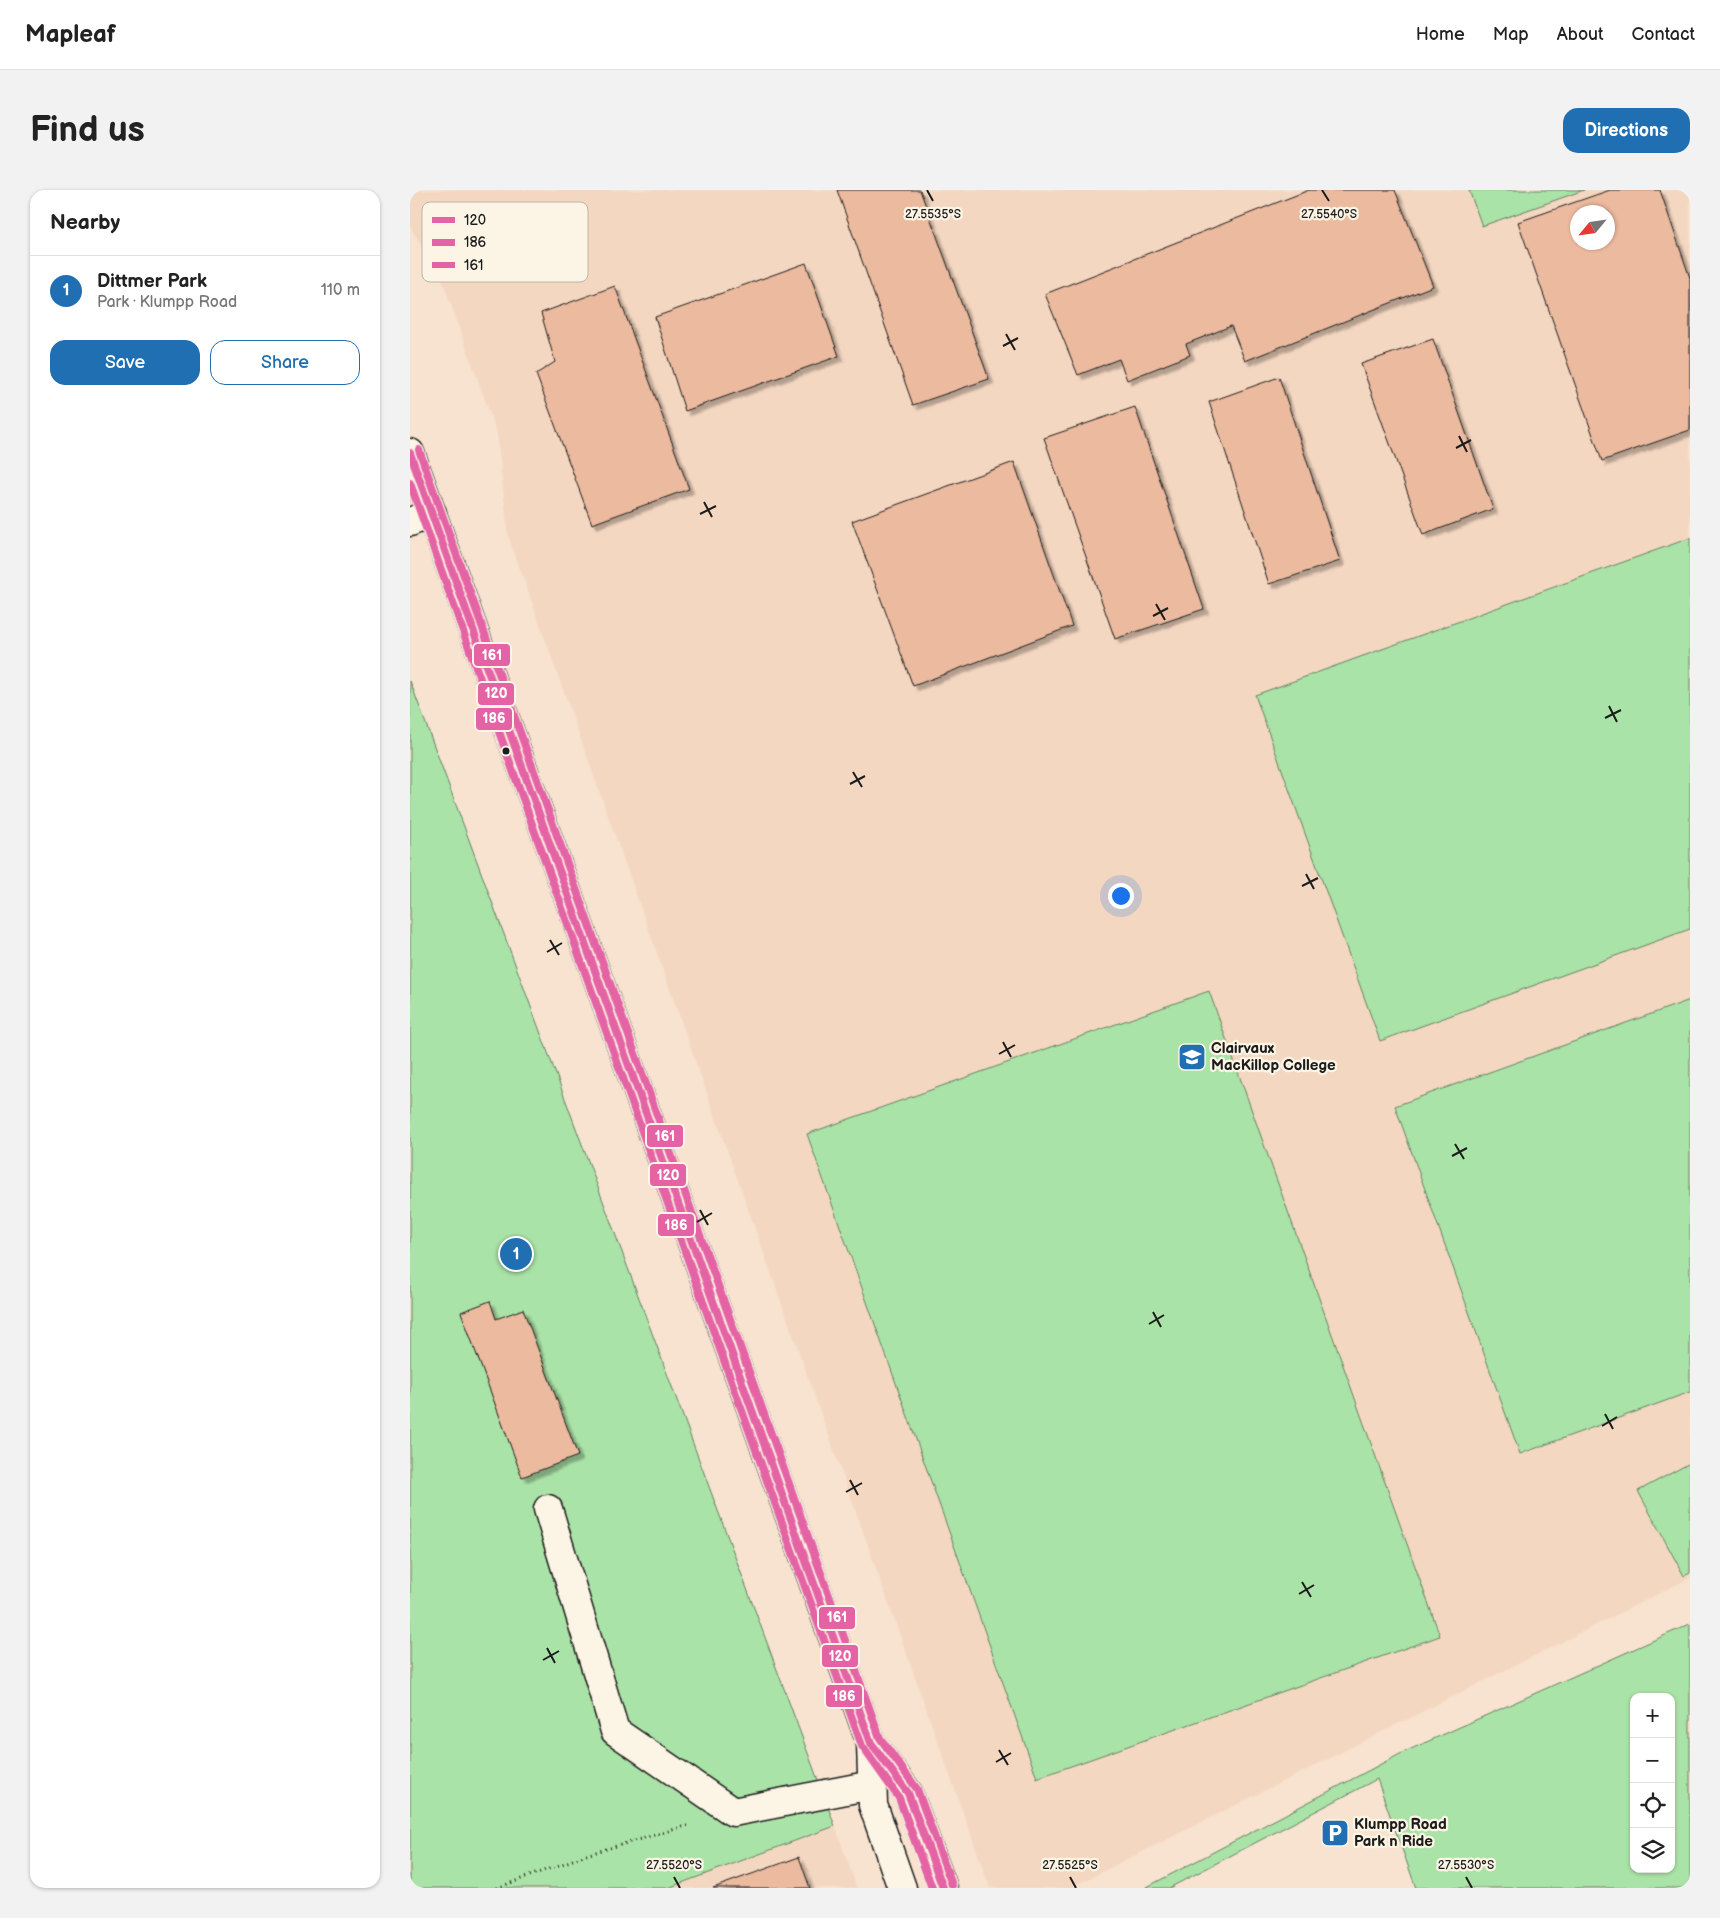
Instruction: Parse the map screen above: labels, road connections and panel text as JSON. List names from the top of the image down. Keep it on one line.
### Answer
{"places":{"school or university":["Clairvaux MacKillop College"],"parking":["Klumpp Road Park n Ride"]},"lines":["transit line 161","transit line 120","transit line 186"],"legend":["120","186","161"],"north":"bottom left","page":{"header":"Mapleaf","nav":["Home","Map","About","Contact"],"buttons":["Directions",["Save","Share"]],"title":"Find us","heading":"Nearby","list":[{"mark":"1","name":"Dittmer Park","note":"Park · Klumpp Road","value":"110 m"}],"pins":"1","map_buttons":["+","−"]},"coordinates":["27.5535°S","27.5540°S","27.5520°S","27.5525°S","27.5530°S"]}
